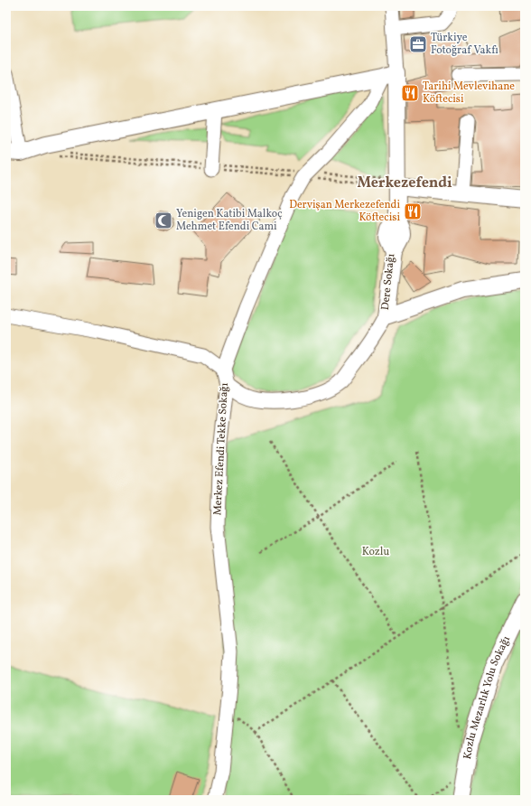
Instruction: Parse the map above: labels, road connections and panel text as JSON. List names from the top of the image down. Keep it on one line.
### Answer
{"streets":{"street":["Dere Sokağı","Merkez Efendi Tekke Sokağı","Kozlu Mezarlık Yolu Sokağı"]},"crossings":[["Dere Sokağı","Merkez Efendi Tekke Sokağı"]],"districts":["Merkezefendi"],"parks":["Kozlu"],"places":{"office":["Türkiye Fotoğraf Vakfı"],"restaurant":["Tarihi Mevlevihane Köftecisi","Dervişan Merkezefendi Köftecisi"],"mosque":["Yenigen Katibi Malkoç Mehmet Efendi Cami"]}}
